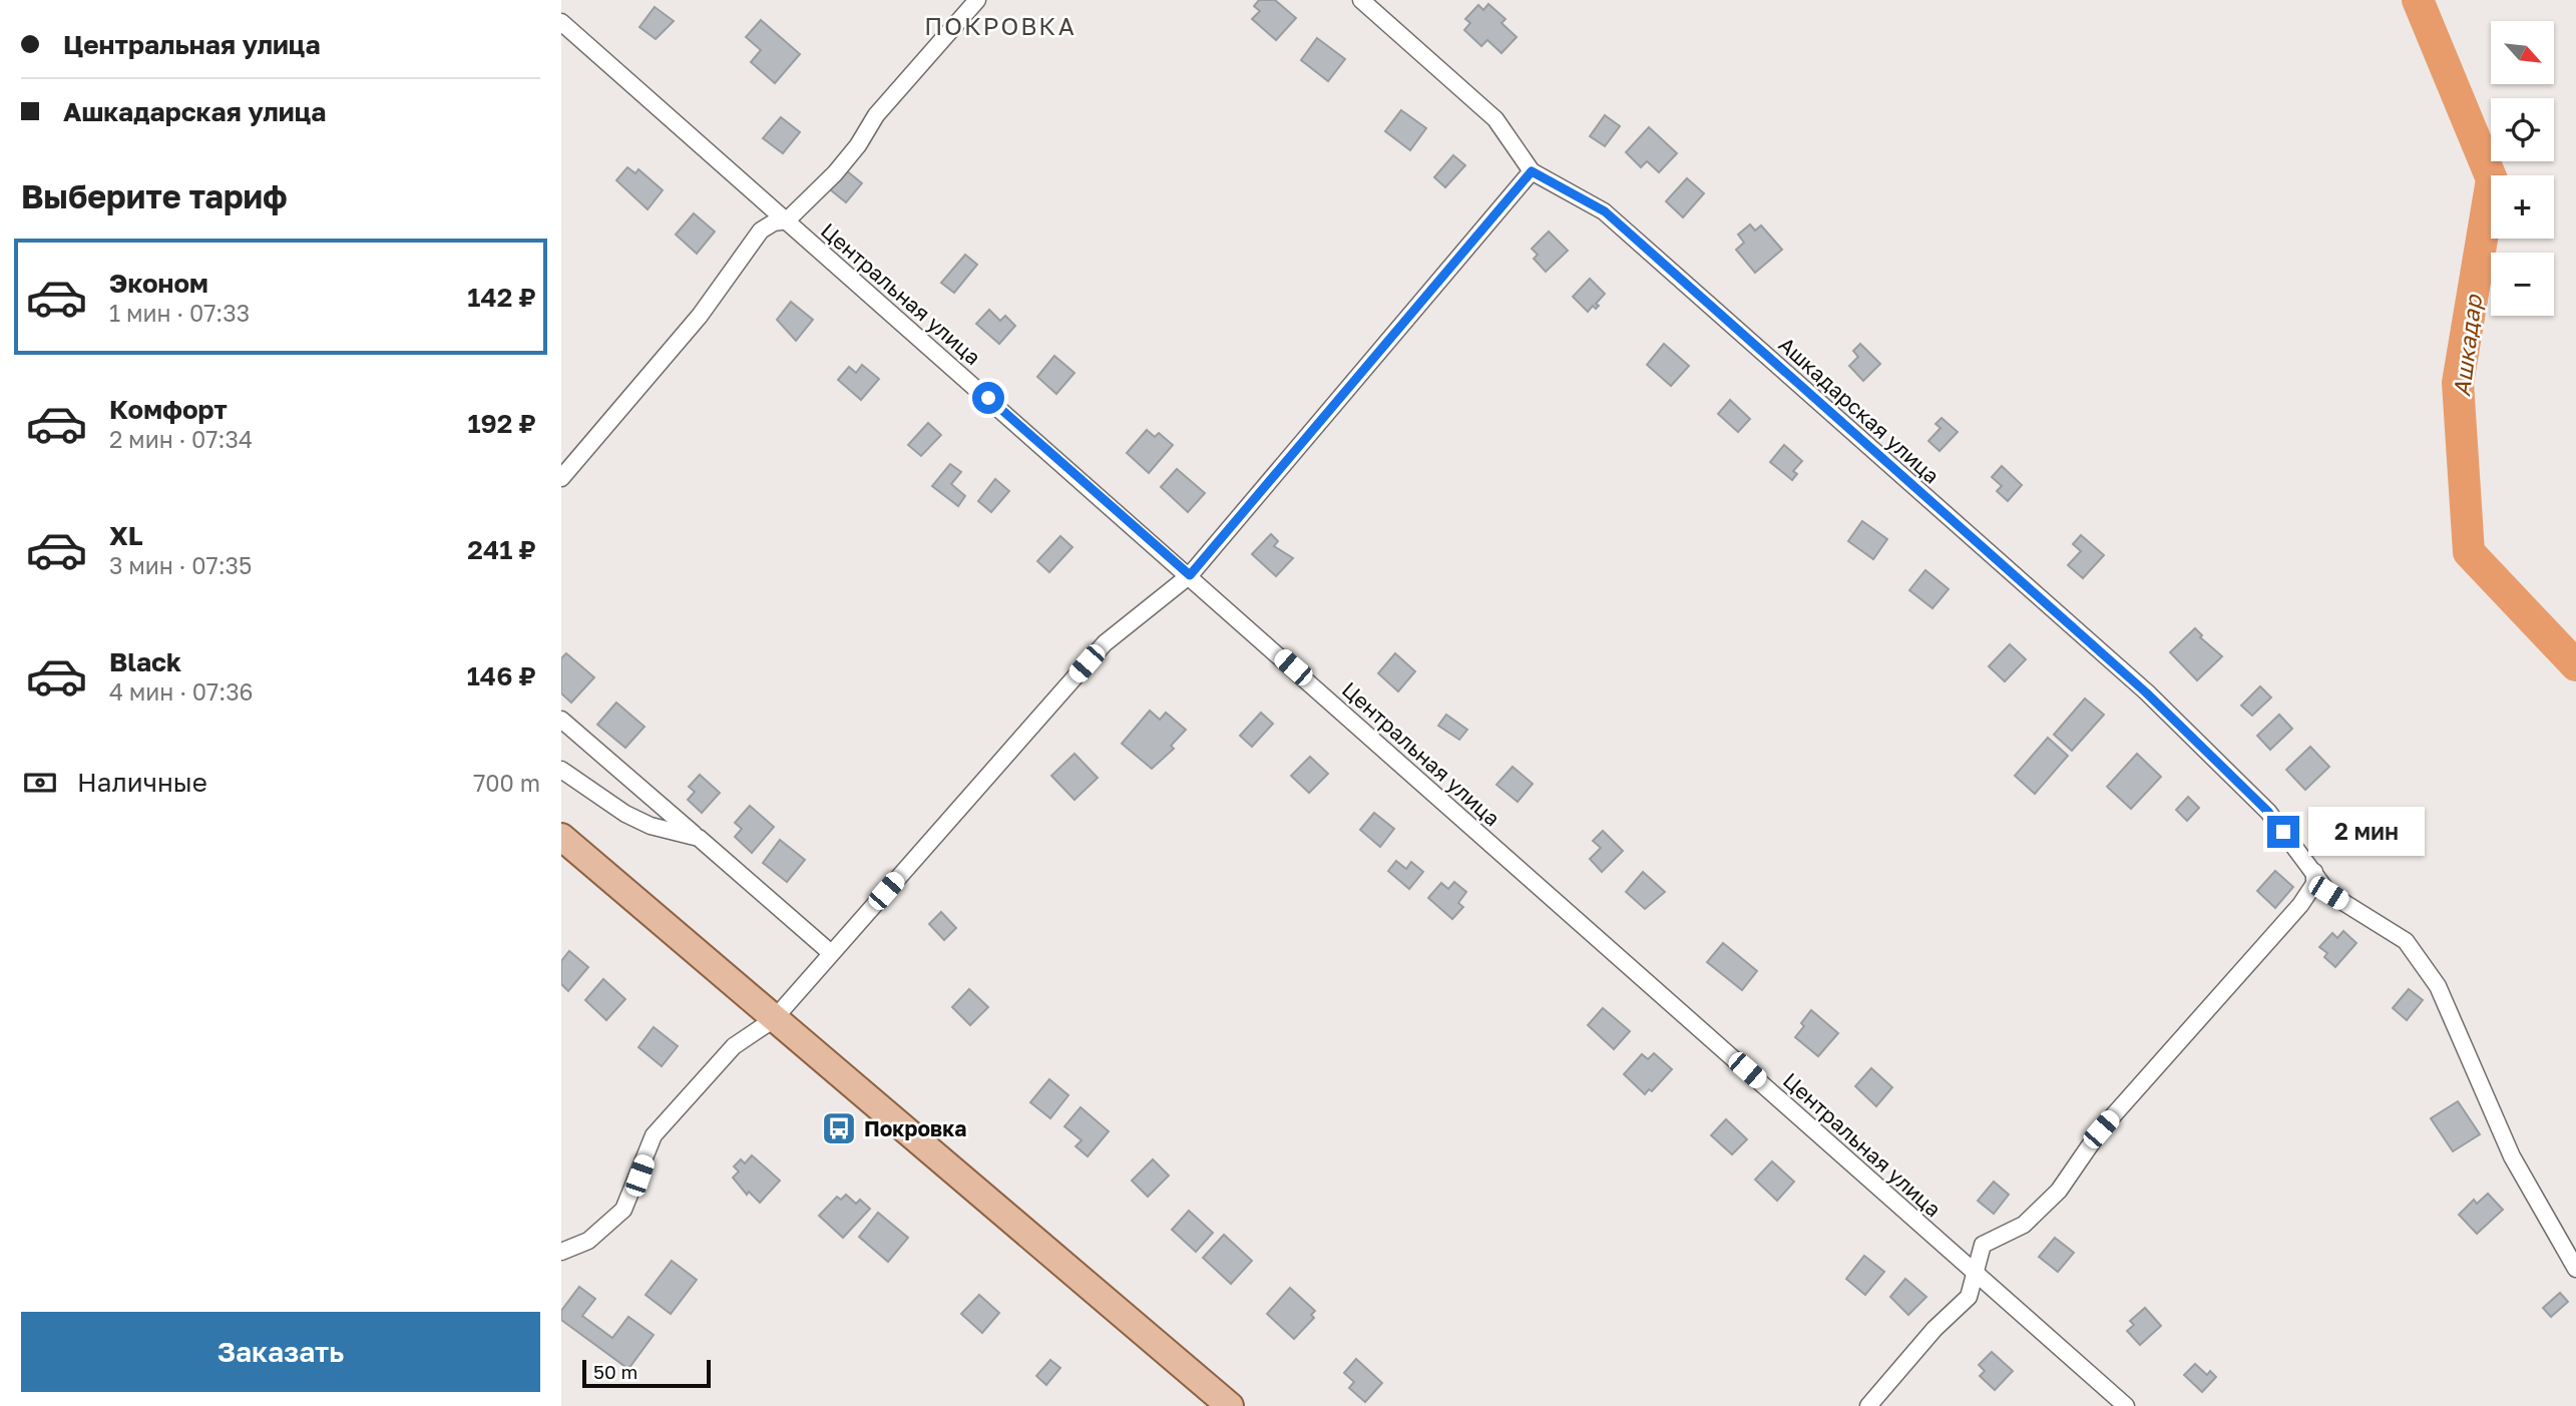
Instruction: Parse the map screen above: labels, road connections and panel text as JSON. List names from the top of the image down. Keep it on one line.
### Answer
{"streets":{"street":["Центральная улица","Ашкадарская улица"]},"districts":["ПОКРОВКА"],"water":["Ашкадар"],"places":{"bus stop":["Покровка"]},"scale_bar":"50 m","north":"bottom right","page":{"banner":["Центральная улица","Ашкадарская улица"],"map_buttons":["+","−"],"heading":"Выберите тариф","list":[{"name":"Эконом","note":"1 мин · 07:33","value":"142 ₽"},{"name":"Комфорт","note":"2 мин · 07:34","value":"192 ₽"},{"name":"XL","note":"3 мин · 07:35","value":"241 ₽"},{"name":"Black","note":"4 мин · 07:36","value":"146 ₽"}],"pay":["Наличные","700 m"],"bubble":"2 мин","buttons":"Заказать","scale":"50 m"}}
